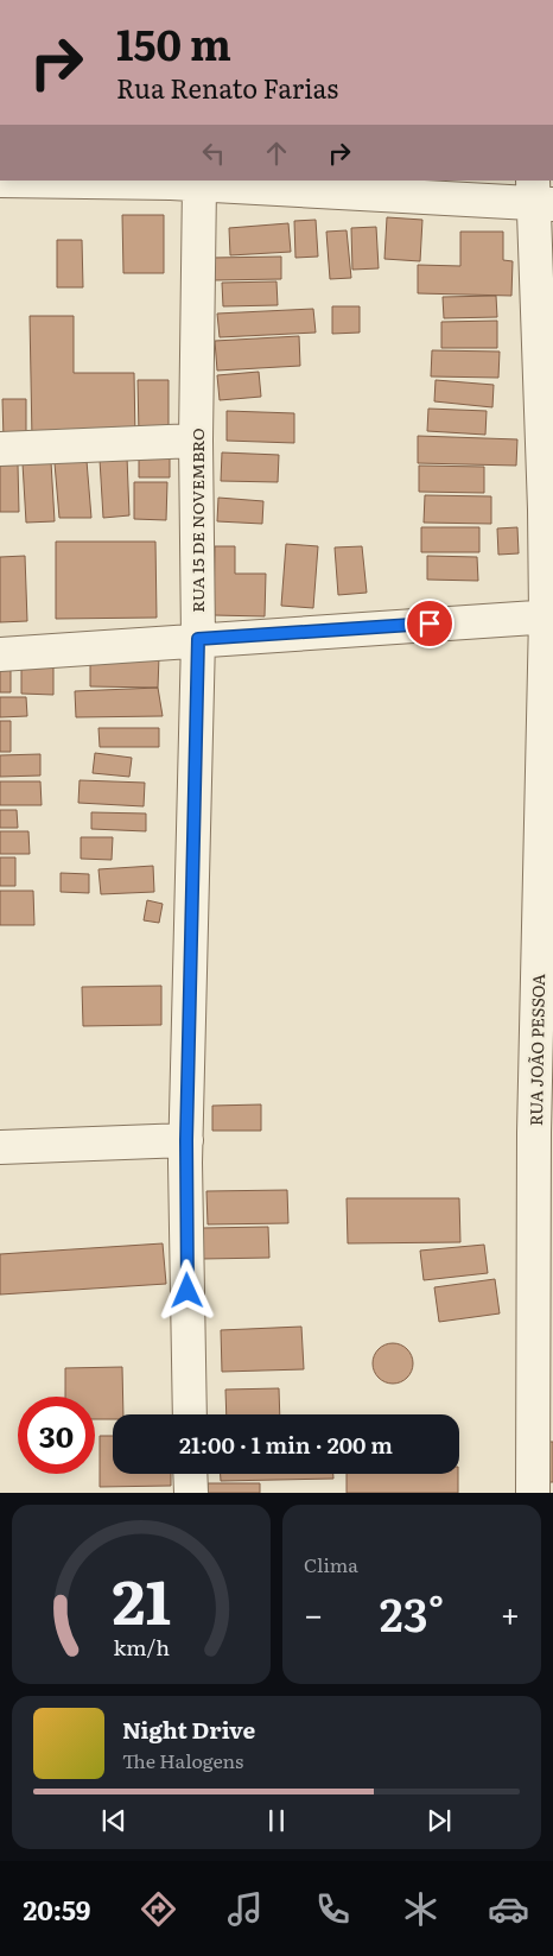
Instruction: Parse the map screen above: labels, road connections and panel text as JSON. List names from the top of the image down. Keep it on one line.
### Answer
{"streets":{"street":["RUA 15 DE NOVEMBRO","RUA JOÃO PESSOA"]},"page":{"turn":["150 m","Rua Renato Farias"],"limit":"30","trip":"21:00 · 1 min · 200 m","tile":"Clima","heat":["−","23°","+"],"song":["Night Drive","The Halogens"],"tabs":"20:59","gauge":["21","km/h"]}}
